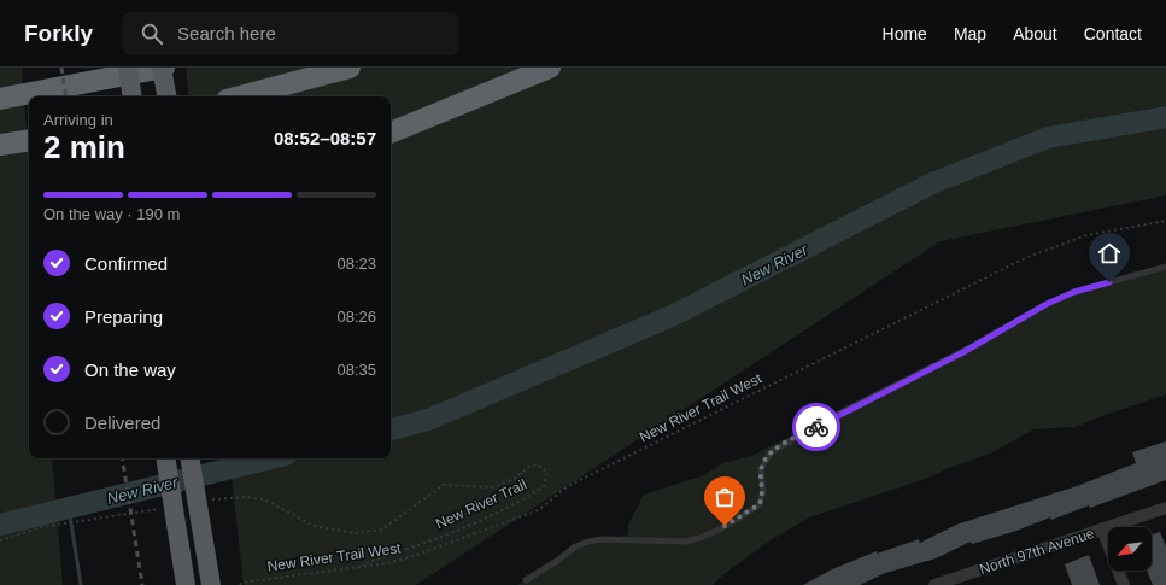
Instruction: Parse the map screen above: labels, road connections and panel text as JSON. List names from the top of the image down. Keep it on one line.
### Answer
{"streets":{"street":["North 97th Avenue"],"path":["New River Trail West","New River Trail"]},"crossings":[["New River Trail West","New River Trail"]],"water":["New River"],"north":"bottom left","page":{"header":"Forkly","search":"Search here","nav":["Home","Map","About","Contact"],"heading":["2 min","Arriving in","08:52–08:57"],"bar":"On the way · 190 m","list":[["Confirmed","08:23"],["Preparing","08:26"],["On the way","08:35"],"Delivered"]}}
